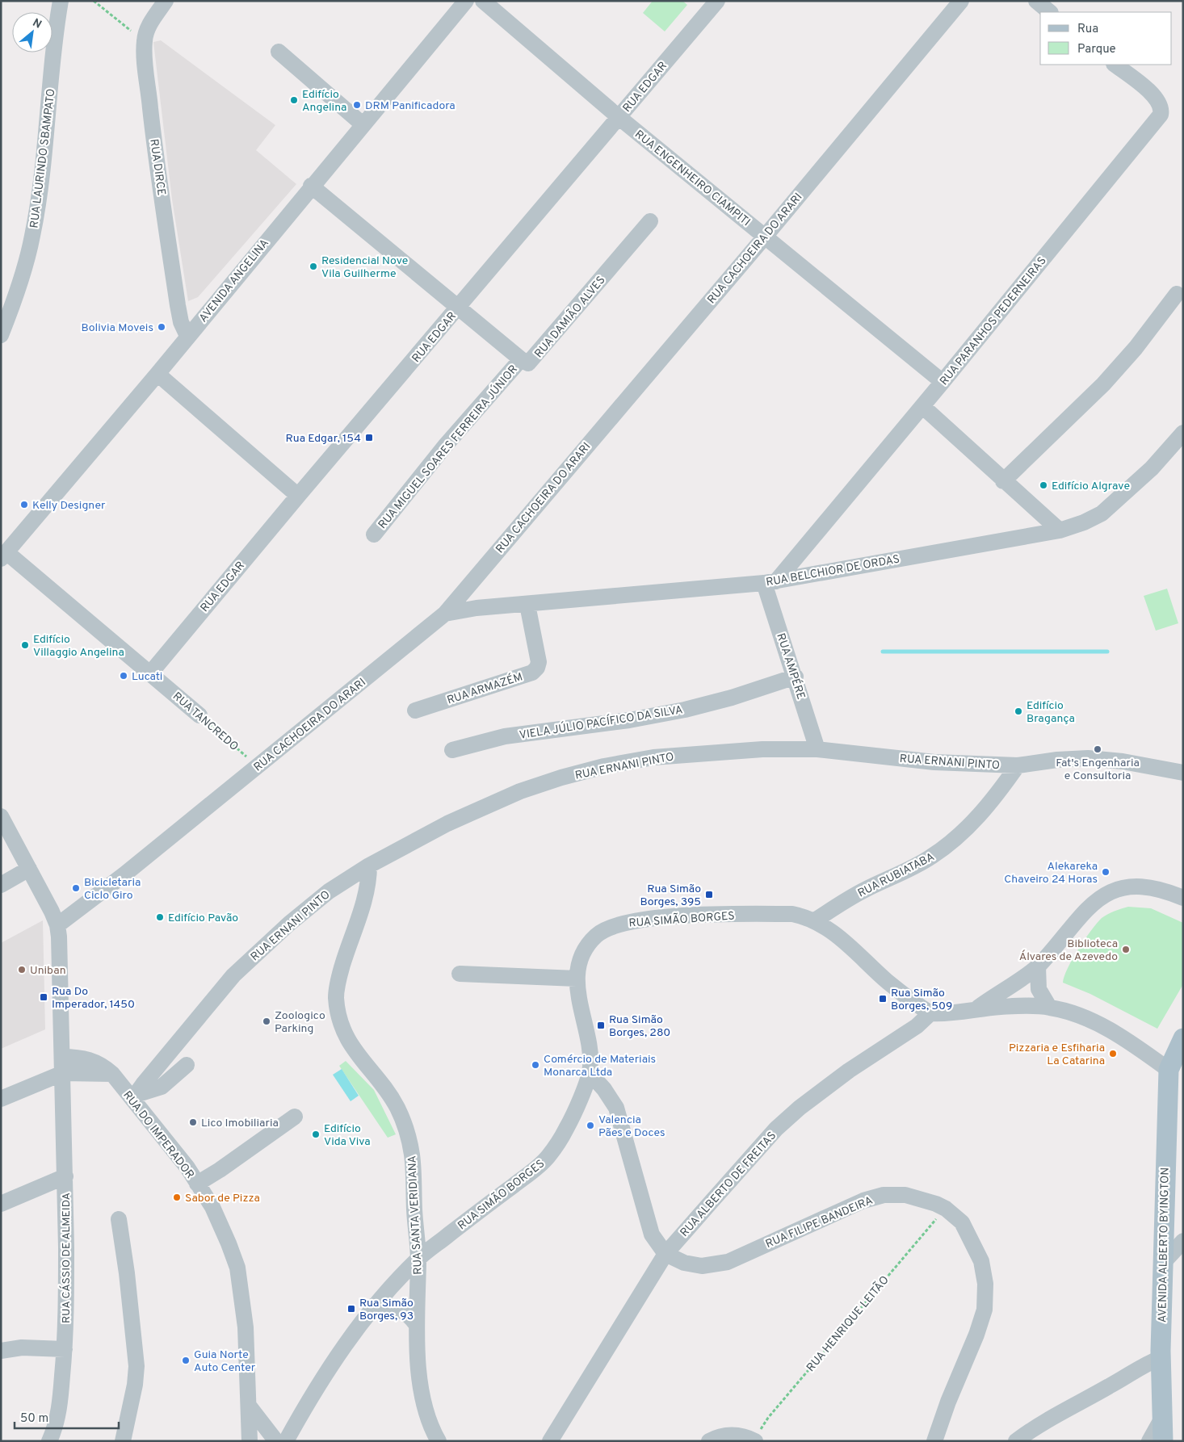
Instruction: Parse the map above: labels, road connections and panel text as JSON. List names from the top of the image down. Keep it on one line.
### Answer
{"streets":{"main road":["AVENIDA ALBERTO BYINGTON"],"street":["RUA EDGAR","RUA LAURINDO SBAMPATO","RUA DIRCE","RUA ENGENHEIRO CIAMPITI","RUA CACHOEIRA DO ARARI","AVENIDA ANGELINA","RUA DAMIÃO ALVES","RUA PARANHOS PEDERNEIRAS","RUA MIGUEL SOARES FERREIRA JÚNIOR","RUA BELCHIOR DE ORDAS","RUA AMPÉRE","RUA ARMAZÉM","RUA TANCREDO","VIELA JÚLIO PACÍFICO DA SILVA","RUA ERNANI PINTO","RUA RUBIATABA","RUA SIMÃO BORGES","RUA DO IMPERADOR","RUA ALBERTO DE FREITAS","RUA SANTA VERIDIANA","RUA FILIPE BANDEIRA","RUA CÁSSIO DE ALMEIDA"],"path":["RUA HENRIQUE LEITÃO"]},"crossings":[["RUA EDGAR","RUA ENGENHEIRO CIAMPITI"],["RUA EDGAR","RUA DAMIÃO ALVES"],["RUA EDGAR","RUA TANCREDO"],["RUA DIRCE","AVENIDA ANGELINA"],["RUA ENGENHEIRO CIAMPITI","RUA CACHOEIRA DO ARARI"],["RUA ENGENHEIRO CIAMPITI","RUA PARANHOS PEDERNEIRAS"],["RUA CACHOEIRA DO ARARI","RUA BELCHIOR DE ORDAS"],["RUA CACHOEIRA DO ARARI","RUA TANCREDO"],["AVENIDA ANGELINA","RUA DAMIÃO ALVES"],["AVENIDA ANGELINA","RUA TANCREDO"],["RUA DAMIÃO ALVES","RUA MIGUEL SOARES FERREIRA JÚNIOR"],["RUA PARANHOS PEDERNEIRAS","RUA BELCHIOR DE ORDAS"],["RUA PARANHOS PEDERNEIRAS","RUA AMPÉRE"],["RUA BELCHIOR DE ORDAS","RUA AMPÉRE"],["RUA BELCHIOR DE ORDAS","RUA ARMAZÉM"],["RUA AMPÉRE","VIELA JÚLIO PACÍFICO DA SILVA"],["RUA AMPÉRE","RUA ERNANI PINTO"],["RUA ERNANI PINTO","RUA RUBIATABA"],["RUA ERNANI PINTO","RUA DO IMPERADOR"],["RUA ERNANI PINTO","RUA SANTA VERIDIANA"],["RUA RUBIATABA","RUA SIMÃO BORGES"],["RUA SIMÃO BORGES","RUA ALBERTO DE FREITAS"],["RUA SIMÃO BORGES","RUA SANTA VERIDIANA"],["RUA SIMÃO BORGES","RUA FILIPE BANDEIRA"],["RUA ALBERTO DE FREITAS","RUA FILIPE BANDEIRA"],["RUA FILIPE BANDEIRA","RUA HENRIQUE LEITÃO"]],"places":{"other":["Edifício Angelina","DRM Panificadora","Residencial Nove Vila Guilherme","Bolivia Moveis","Edifício Algrave","Kelly Designer","Edifício Villaggio Angelina","Lucati","Edifício Bragança","Fat's Engenharia e Consultoria","Alekareka Chaveiro 24 Horas","Bicicletaria Ciclo Giro","Edifício Pavão","Biblioteca Álvares de Azevedo","Uniban","Zoologico Parking","Pizzaria e Esfiharia La Catarina","Comércio de Materiais Monarca Ltda","Lico Imobiliaria","Valencia Pães e Doces","Edifício Vida Viva","Sabor de Pizza","Guia Norte Auto Center"],"transit":["Rua Edgar, 154","Rua Simão Borges, 395","Rua Do Imperador, 1450","Rua Simão Borges, 509","Rua Simão Borges, 280","Rua Simão Borges, 93"]},"legend":["Rua","Parque"],"scale_bar":"50 m","north":"top right"}
